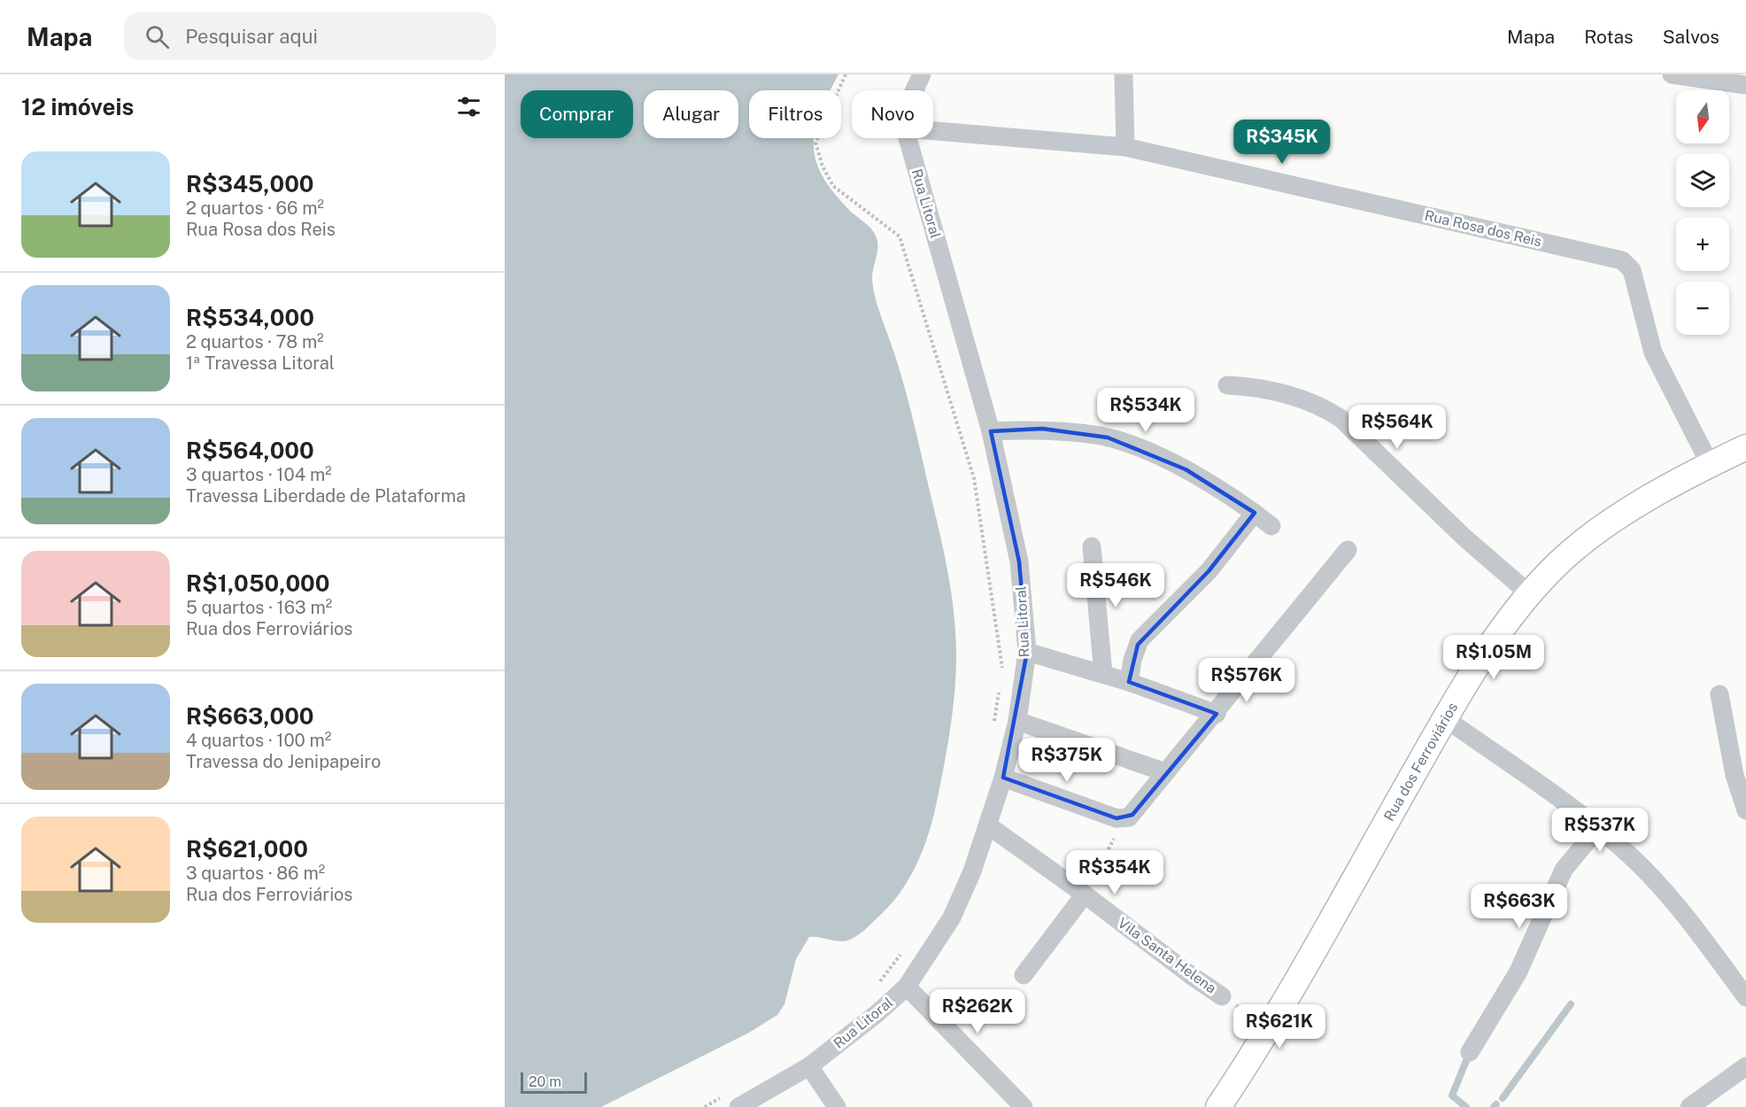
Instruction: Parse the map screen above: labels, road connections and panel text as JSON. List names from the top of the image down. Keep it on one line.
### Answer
{"streets":{"main road":["Rua dos Ferroviários"],"street":["Rua Litoral","Rua Rosa dos Reis","Vila Santa Helena"]},"crossings":[["Rua Litoral","Vila Santa Helena"],["Rua Rosa dos Reis","Rua dos Ferroviários"],["Rua dos Ferroviários","Vila Santa Helena"]],"scale_bar":"20 m","north":"bottom","page":{"header":"Mapa","search":"Pesquisar aqui","nav":["Mapa","Rotas","Salvos"],"heading":"12 imóveis","map_buttons":["+","−"],"chip":["Comprar","Alugar","Filtros","Novo"],"price":["R$345K","R$534K","R$564K","R$546K","R$1.05M","R$576K","R$375K","R$537K","R$354K","R$663K","R$262K","R$621K"],"list":[{"name":"R$345,000","note":"2 quartos · 66 m² · Rua Rosa dos Reis"},{"name":"R$534,000","note":"2 quartos · 78 m² · 1ª Travessa Litoral"},{"name":"R$564,000","note":"3 quartos · 104 m² · Travessa Liberdade de Plataforma"},{"name":"R$1,050,000","note":"5 quartos · 163 m² · Rua dos Ferroviários"},{"name":"R$663,000","note":"4 quartos · 100 m² · Travessa do Jenipapeiro"},{"name":"R$621,000","note":"3 quartos · 86 m² · Rua dos Ferroviários"}],"scale":"20 m"}}
